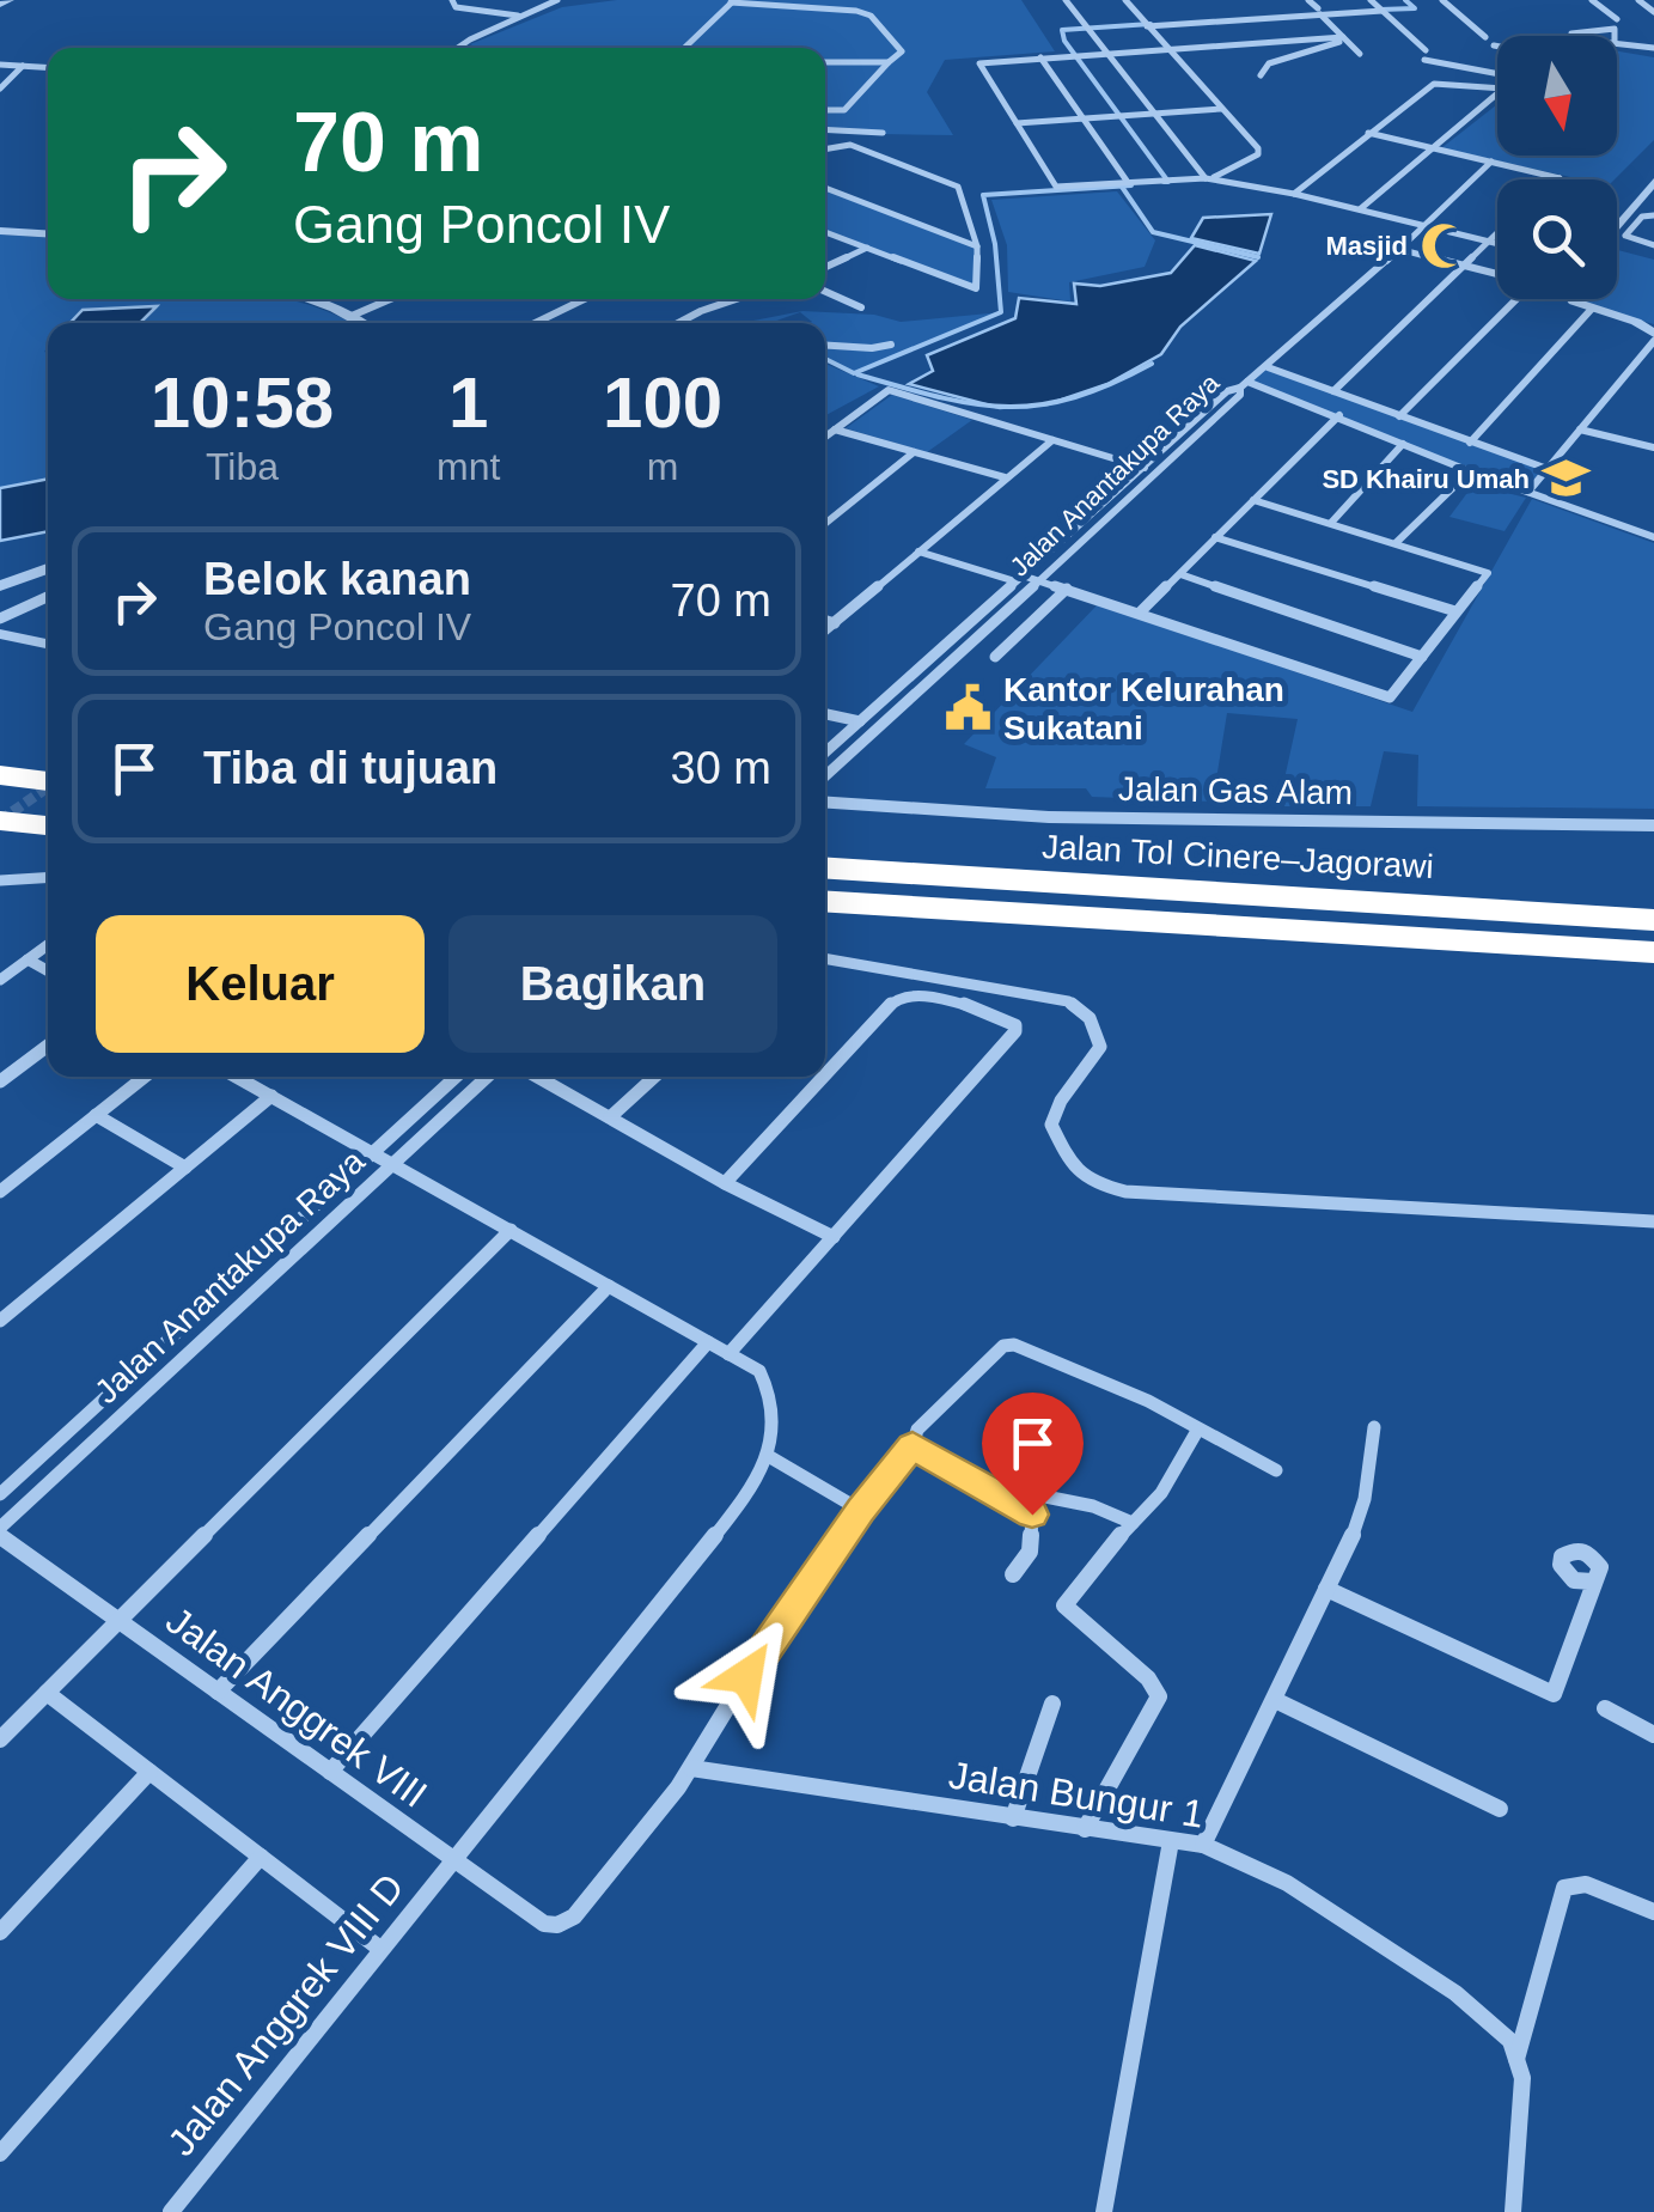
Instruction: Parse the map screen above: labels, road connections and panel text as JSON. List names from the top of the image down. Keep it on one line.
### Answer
{"streets":{"highway":["Jalan Tol Cinere–Jagorawi"],"street":["Jalan Anantakupa Raya","Jalan Gas Alam","Jalan Anggrek VIII","Jalan Bungur 1","Jalan Anggrek VIII D"]},"crossings":[["Jalan Anantakupa Raya","Jalan Anggrek VIII"],["Jalan Anggrek VIII","Jalan Bungur 1"],["Jalan Anggrek VIII","Jalan Anggrek VIII D"]],"places":{"mosque":["Masjid"],"school or university":["SD Khairu Umah"],"public building":["Kantor Kelurahan Sukatani"]},"north":"bottom","page":{"turn":["70 m","Gang Poncol IV"],"eta":["10:58","Tiba","1","mnt","100","m"],"list":[{"name":"Belok kanan","note":"Gang Poncol IV","value":"70 m"},{"name":"Tiba di tujuan","value":"30 m"}],"buttons":["Keluar","Bagikan"]}}
